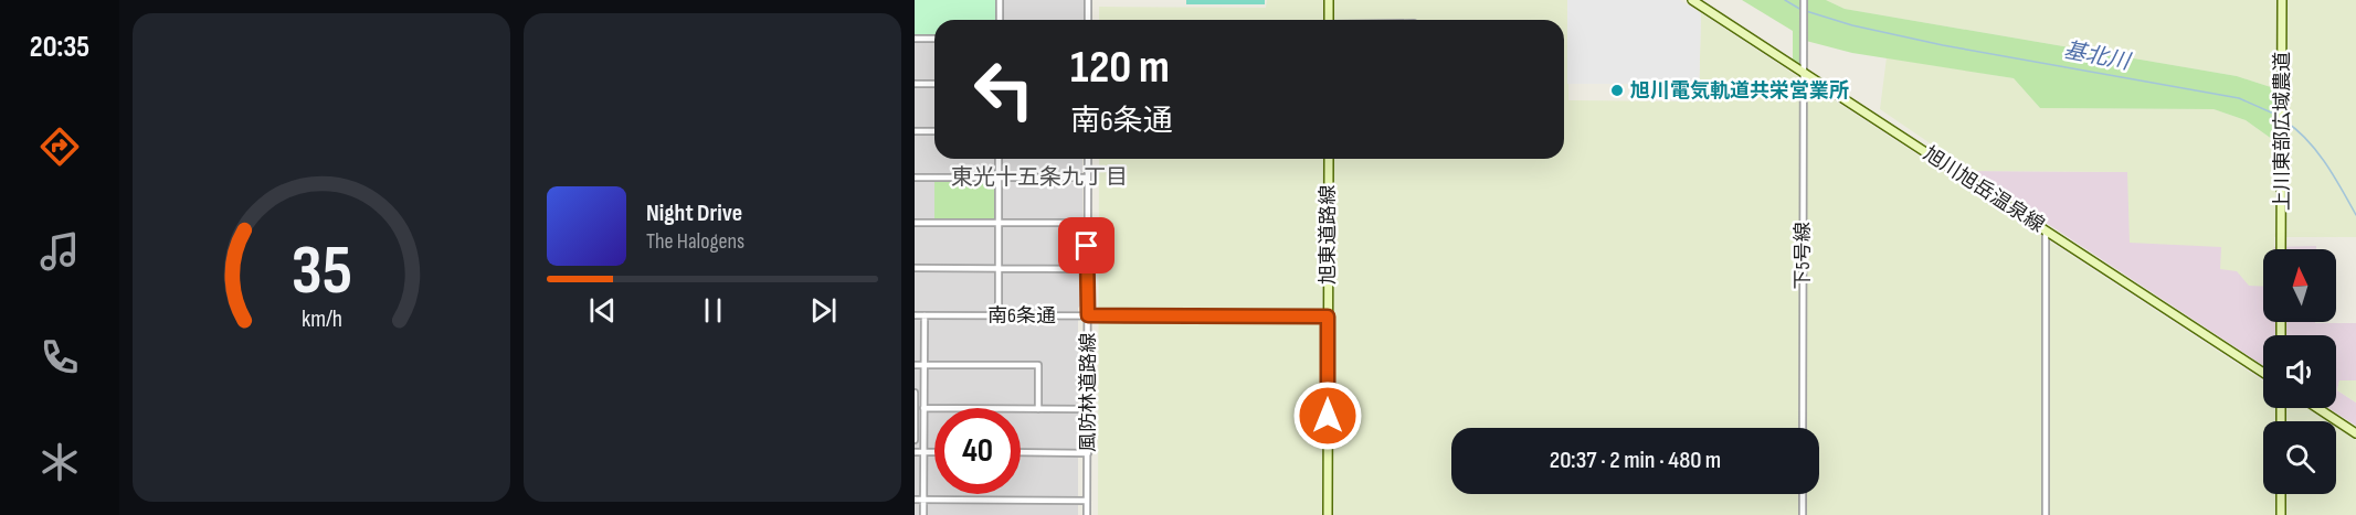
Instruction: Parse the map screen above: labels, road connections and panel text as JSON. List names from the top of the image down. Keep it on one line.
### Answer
{"streets":{"main road":["上川東部広域農道","旭川旭岳温泉線","旭東道路線"],"street":["下5号線","南6条通","風防林道路線"]},"crossings":[["旭川旭岳温泉線","下5号線"],["旭東道路線","南6条通"],["南6条通","風防林道路線"]],"districts":["東光十五条九丁目"],"water":["基北川"],"places":["旭川電気軌道共栄営業所"],"north":"top","page":{"tabs":"20:35","turn":["120 m","南6条通"],"song":["Night Drive","The Halogens"],"limit":"40","trip":"20:37 · 2 min · 480 m","gauge":["35","km/h"]}}
